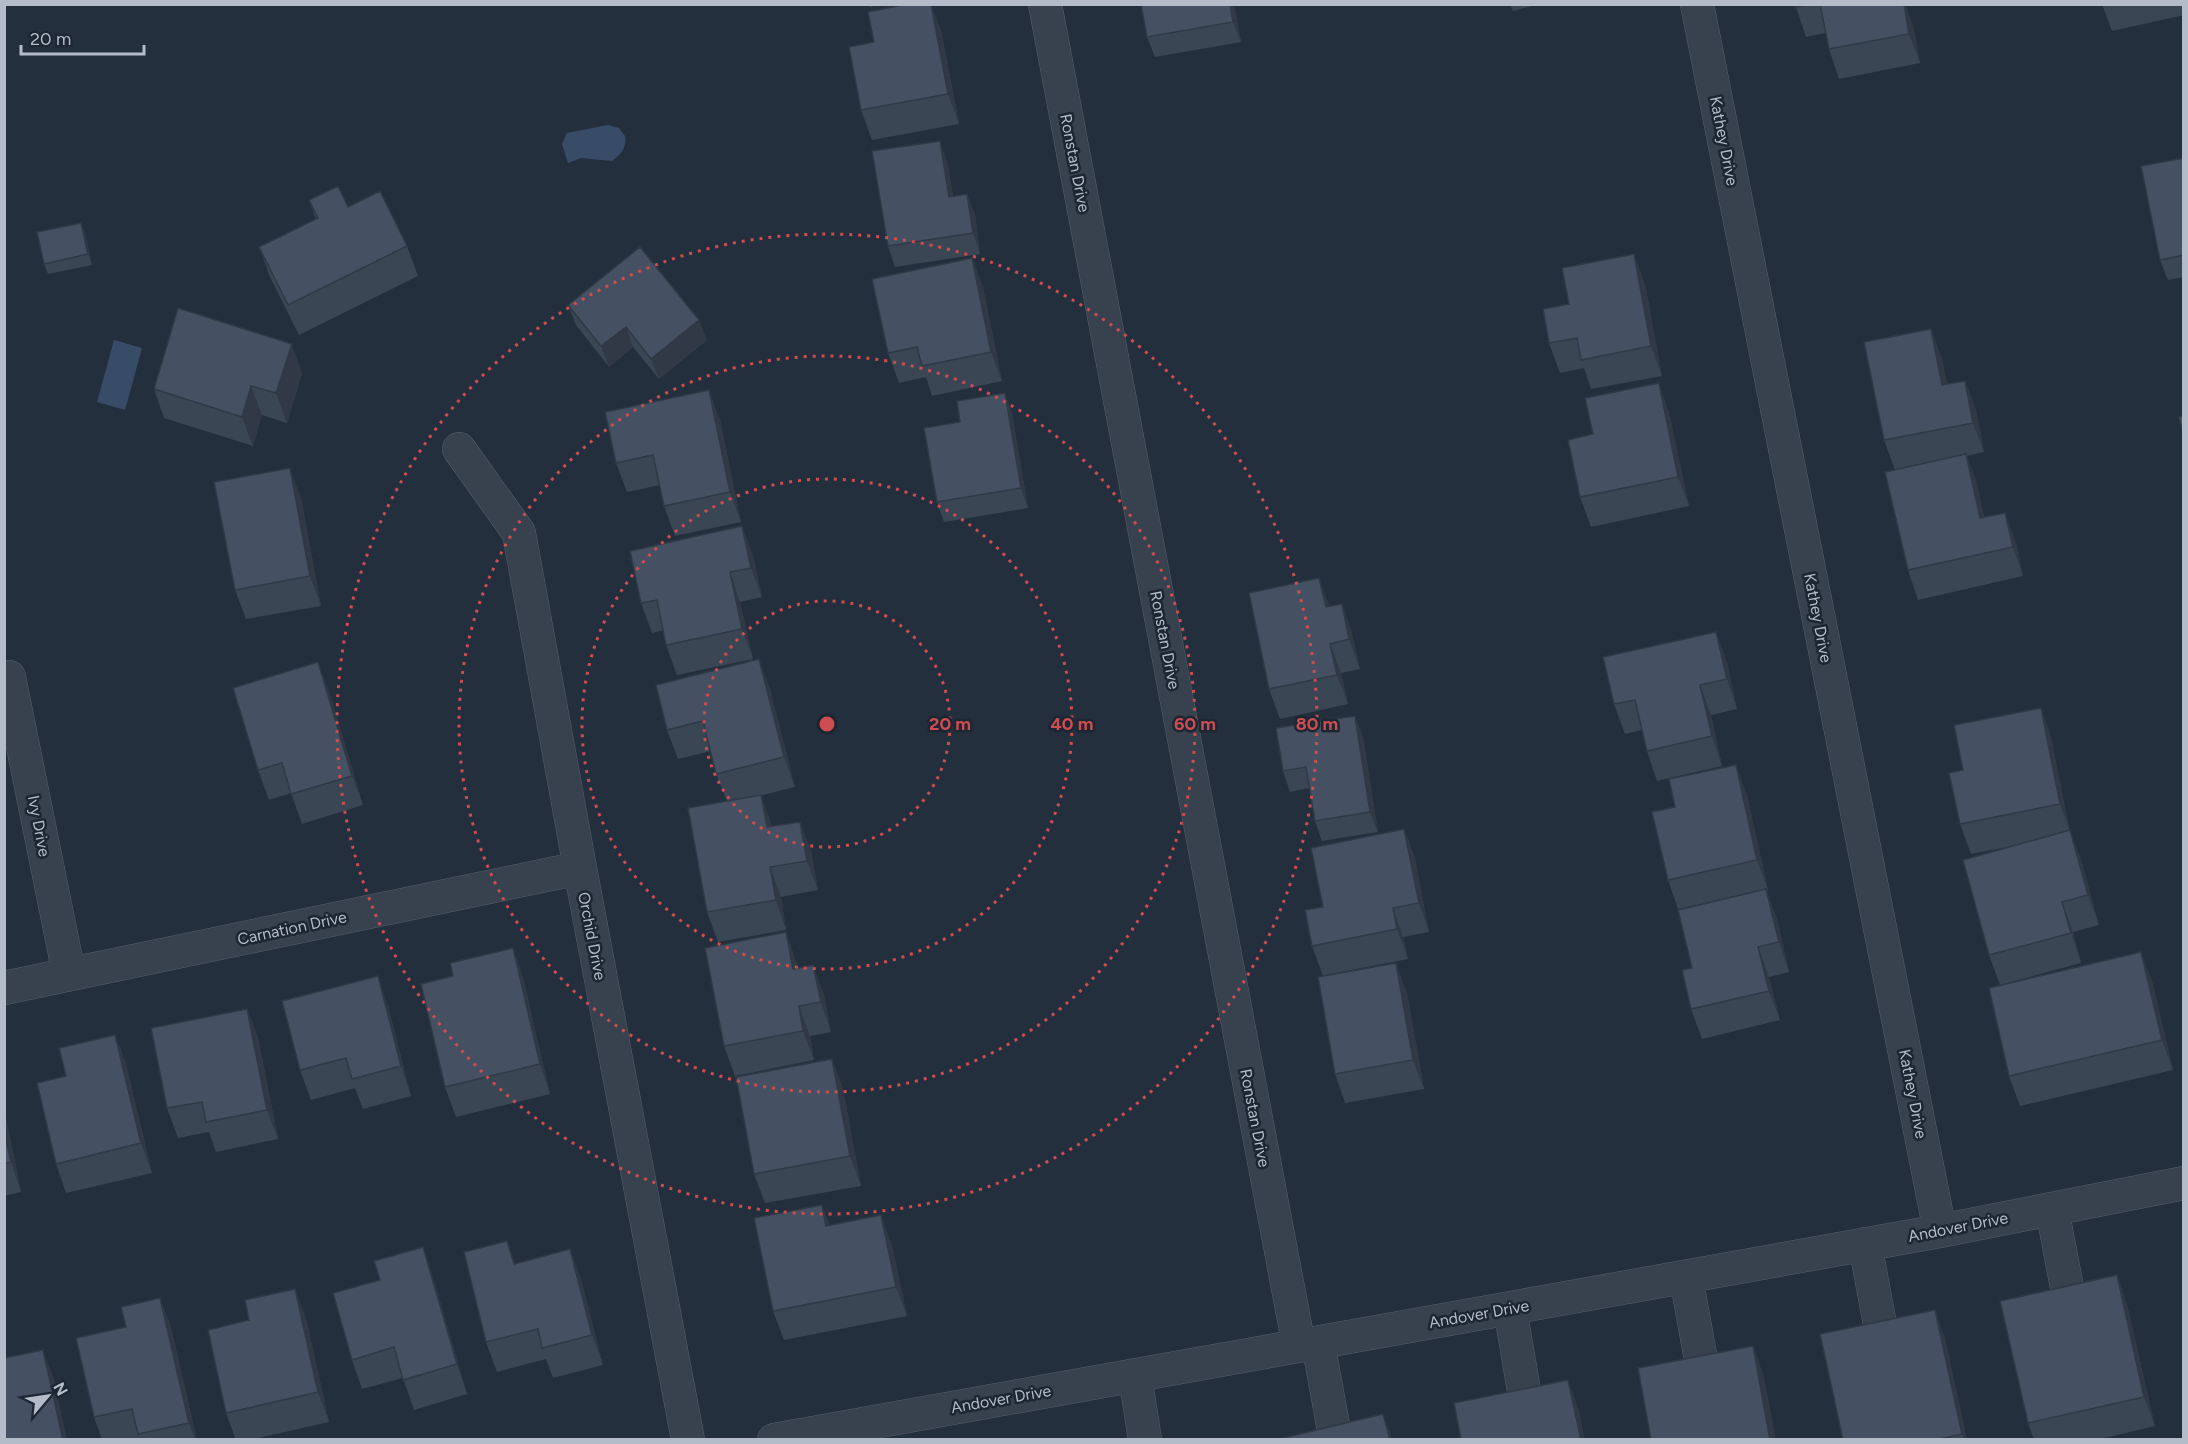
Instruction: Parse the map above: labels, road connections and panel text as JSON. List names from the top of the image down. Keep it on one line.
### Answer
{"streets":{"street":["Kathey Drive","Ronstan Drive","Ivy Drive","Carnation Drive","Orchid Drive","Andover Drive"]},"crossings":[["Kathey Drive","Andover Drive"],["Ronstan Drive","Andover Drive"],["Ivy Drive","Carnation Drive"],["Carnation Drive","Orchid Drive"]],"scale_bar":"20 m","north":"top right","rings":["20 m","40 m","60 m","80 m"]}
